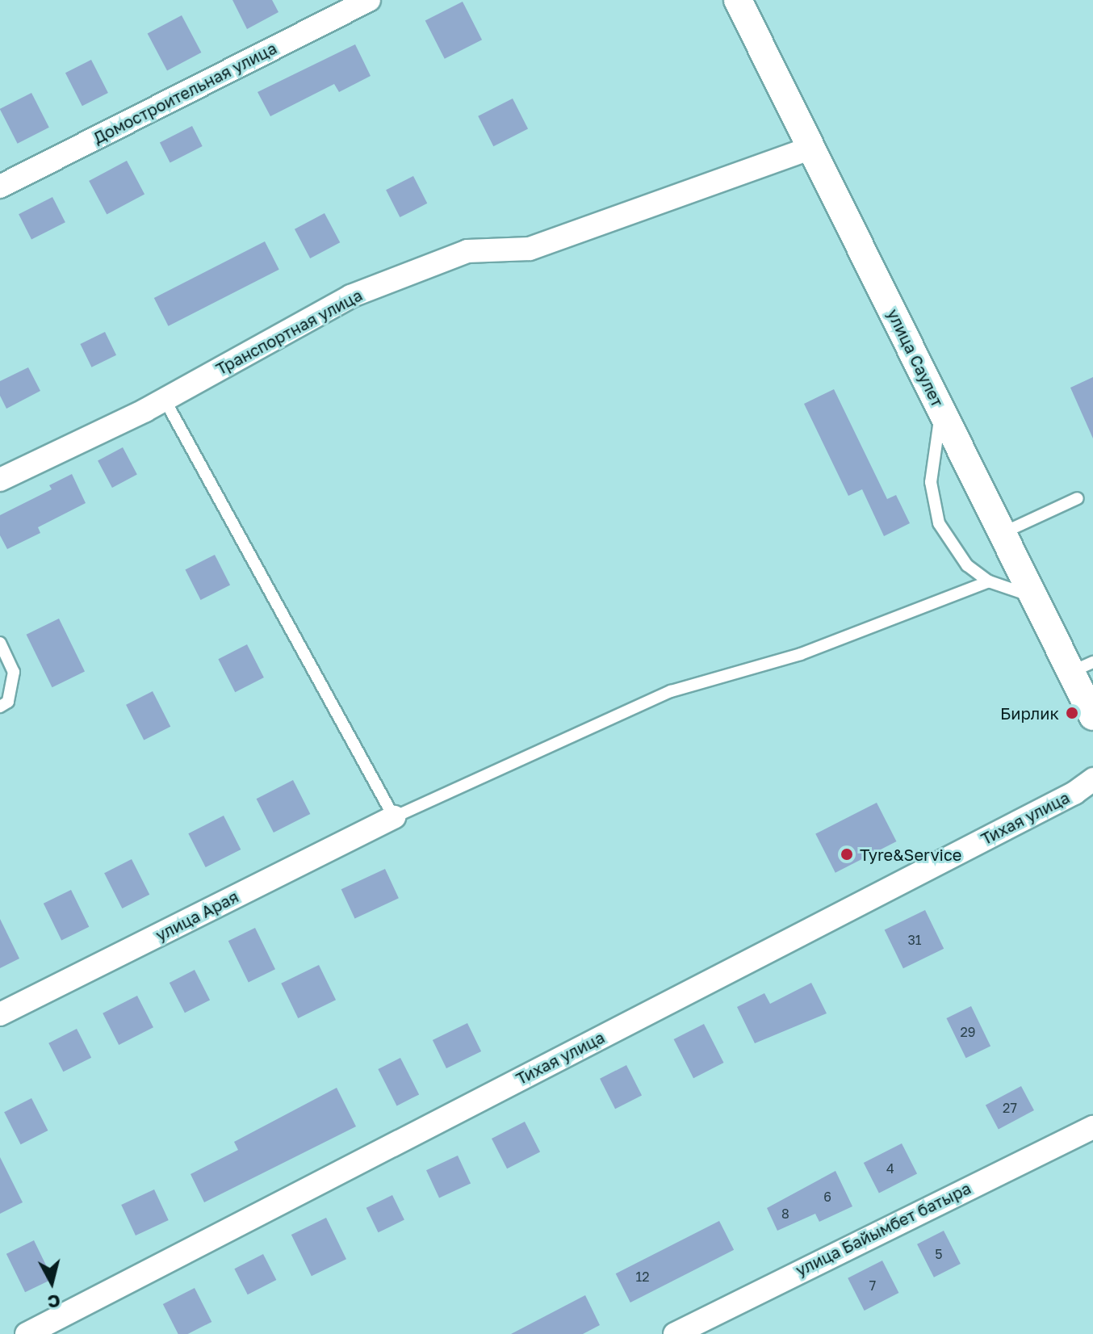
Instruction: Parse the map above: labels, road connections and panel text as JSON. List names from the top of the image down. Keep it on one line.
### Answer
{"streets":{"street":["Домостроительная улица","Транспортная улица","улица Саулет","Тихая улица","улица Арая","улица Байымбет батыра"]},"crossings":[["Транспортная улица","улица Саулет"]],"places":["Бирлик","Tyre&Service"],"house_numbers":["31","29","27","4","6","8","5","12","7"],"north":"bottom"}
